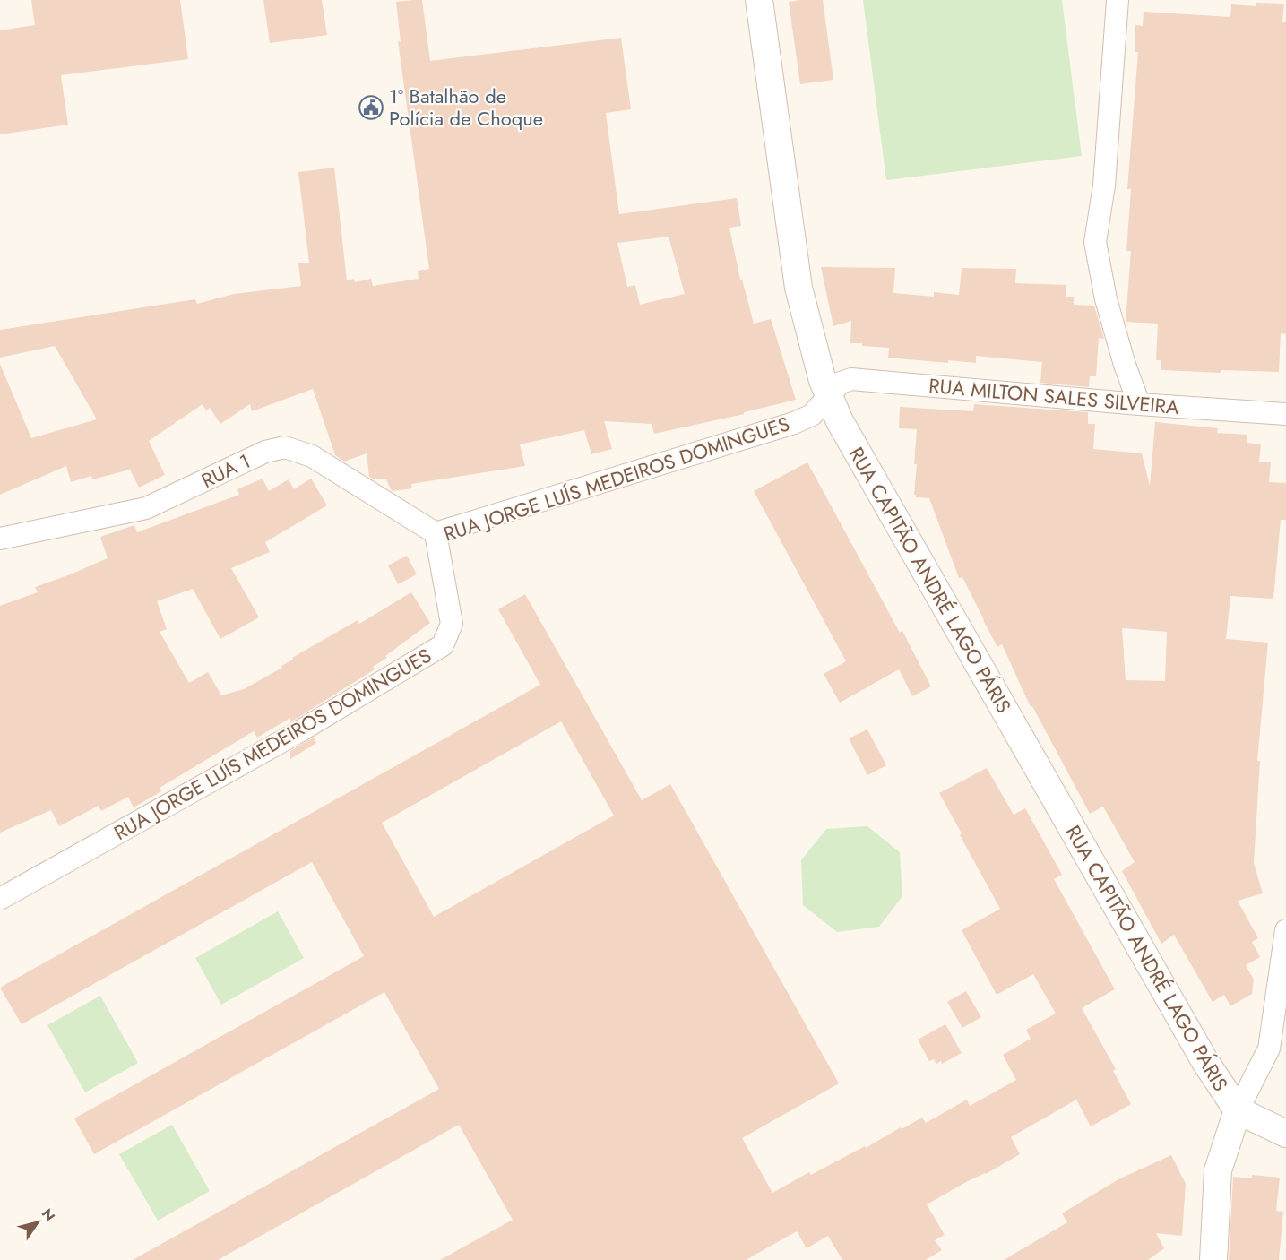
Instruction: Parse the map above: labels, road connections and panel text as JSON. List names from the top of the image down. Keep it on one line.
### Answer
{"streets":{"street":["RUA MILTON SALES SILVEIRA","RUA 1","RUA JORGE LUÍS MEDEIROS DOMINGUES","RUA CAPITÃO ANDRÉ LAGO PÁRIS"]},"crossings":[["RUA MILTON SALES SILVEIRA","RUA JORGE LUÍS MEDEIROS DOMINGUES"],["RUA MILTON SALES SILVEIRA","RUA CAPITÃO ANDRÉ LAGO PÁRIS"],["RUA 1","RUA JORGE LUÍS MEDEIROS DOMINGUES"],["RUA JORGE LUÍS MEDEIROS DOMINGUES","RUA CAPITÃO ANDRÉ LAGO PÁRIS"]],"places":{"public building":["1º Batalhão de Polícia de Choque"]},"north":"top right"}
